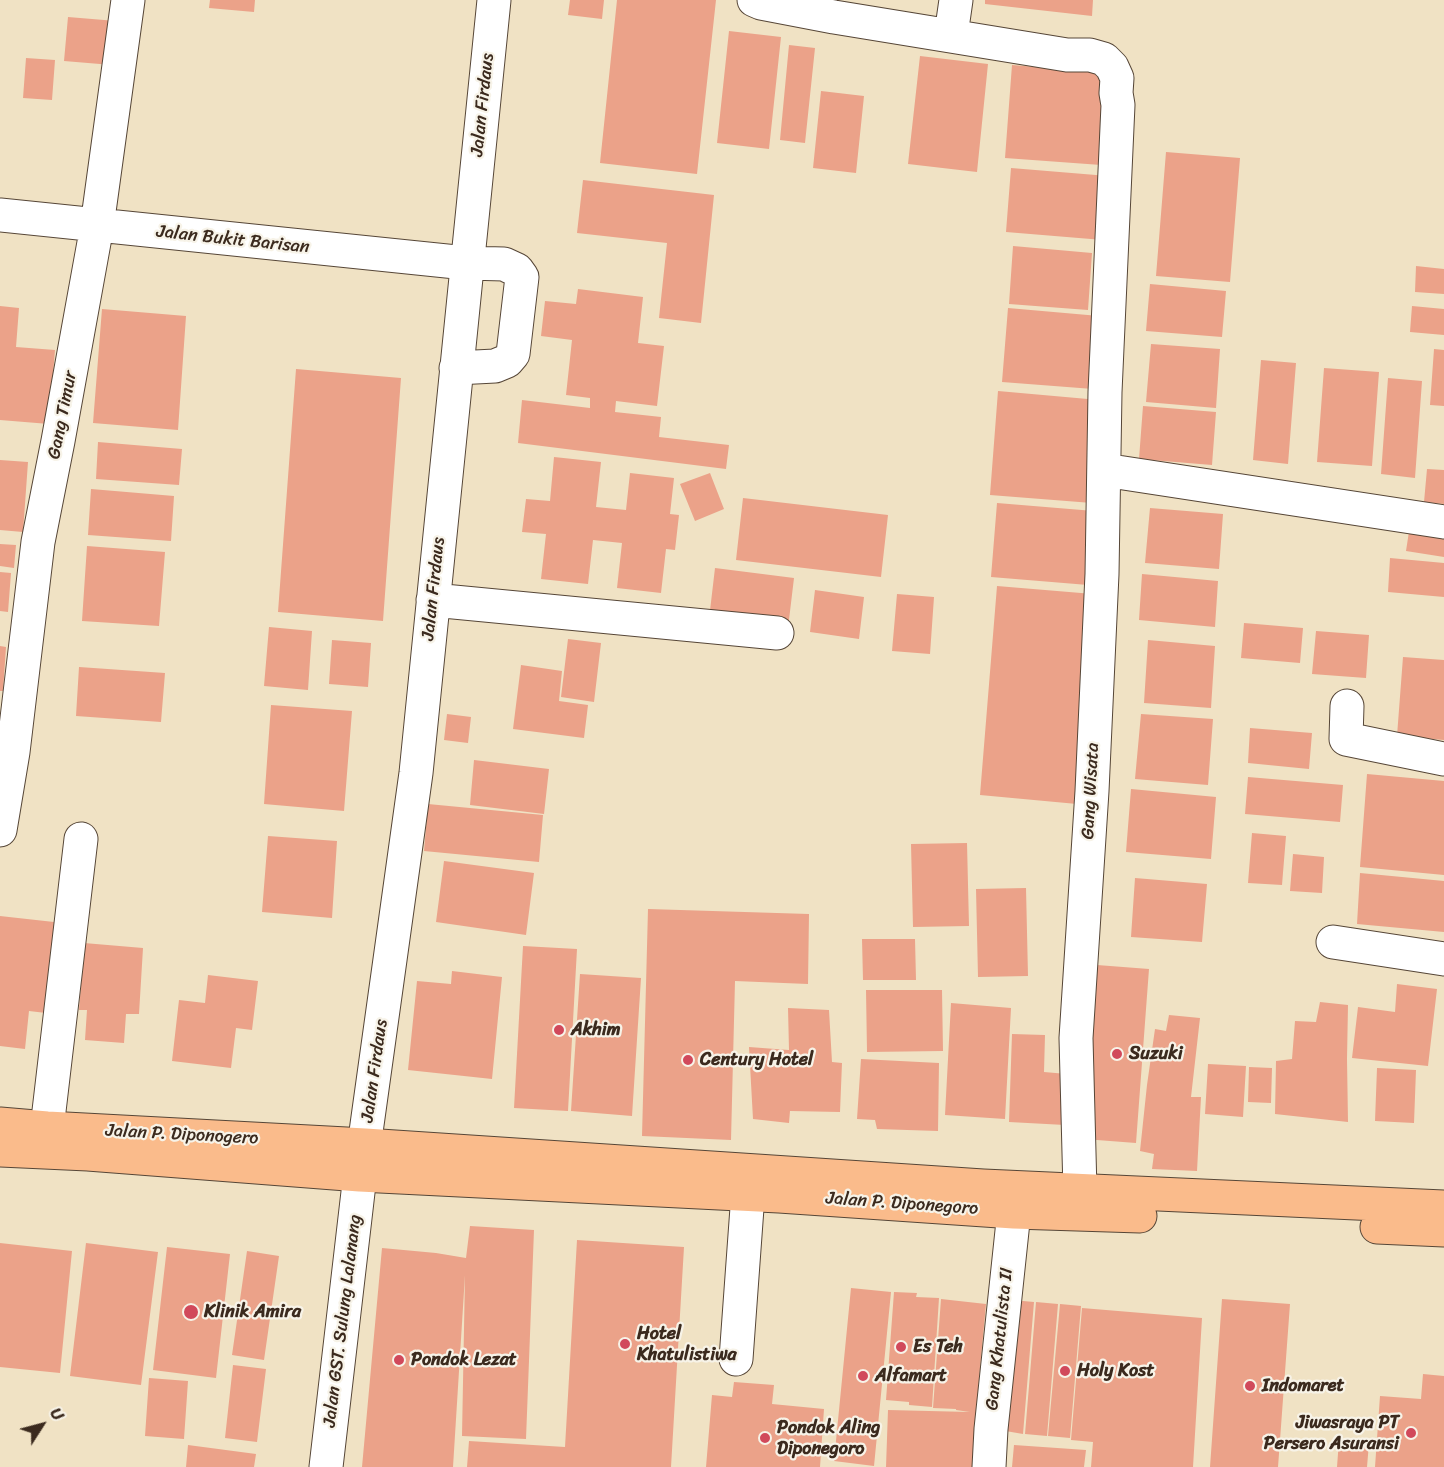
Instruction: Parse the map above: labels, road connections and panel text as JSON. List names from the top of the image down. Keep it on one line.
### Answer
{"streets":{"main road":["Jalan P. Diponogero","Jalan P. Diponegoro"],"street":["Jalan Firdaus","Jalan Bukit Barisan","Gang Timur","Gang Wisata","Jalan GST. Sulung Lalanang","Gang Khatulista II"]},"crossings":[["Jalan Firdaus","Jalan Bukit Barisan"],["Jalan Firdaus","Jalan P. Diponogero"],["Jalan Firdaus","Jalan P. Diponegoro"],["Jalan Firdaus","Jalan GST. Sulung Lalanang"],["Jalan Bukit Barisan","Gang Timur"],["Gang Wisata","Jalan P. Diponegoro"],["Jalan P. Diponogero","Jalan P. Diponegoro"],["Jalan P. Diponogero","Jalan GST. Sulung Lalanang"],["Jalan P. Diponegoro","Jalan GST. Sulung Lalanang"],["Jalan P. Diponegoro","Gang Khatulista II"]],"places":["Akhim","Suzuki","Century Hotel","Klinik Amira","Hotel Khatulistiwa","Es Teh","Pondok Lezat","Holy Kost","Alfamart","Indomaret","Jiwasraya PT Persero Asuransi","Pondok Aling Diponegoro"],"north":"top right"}
